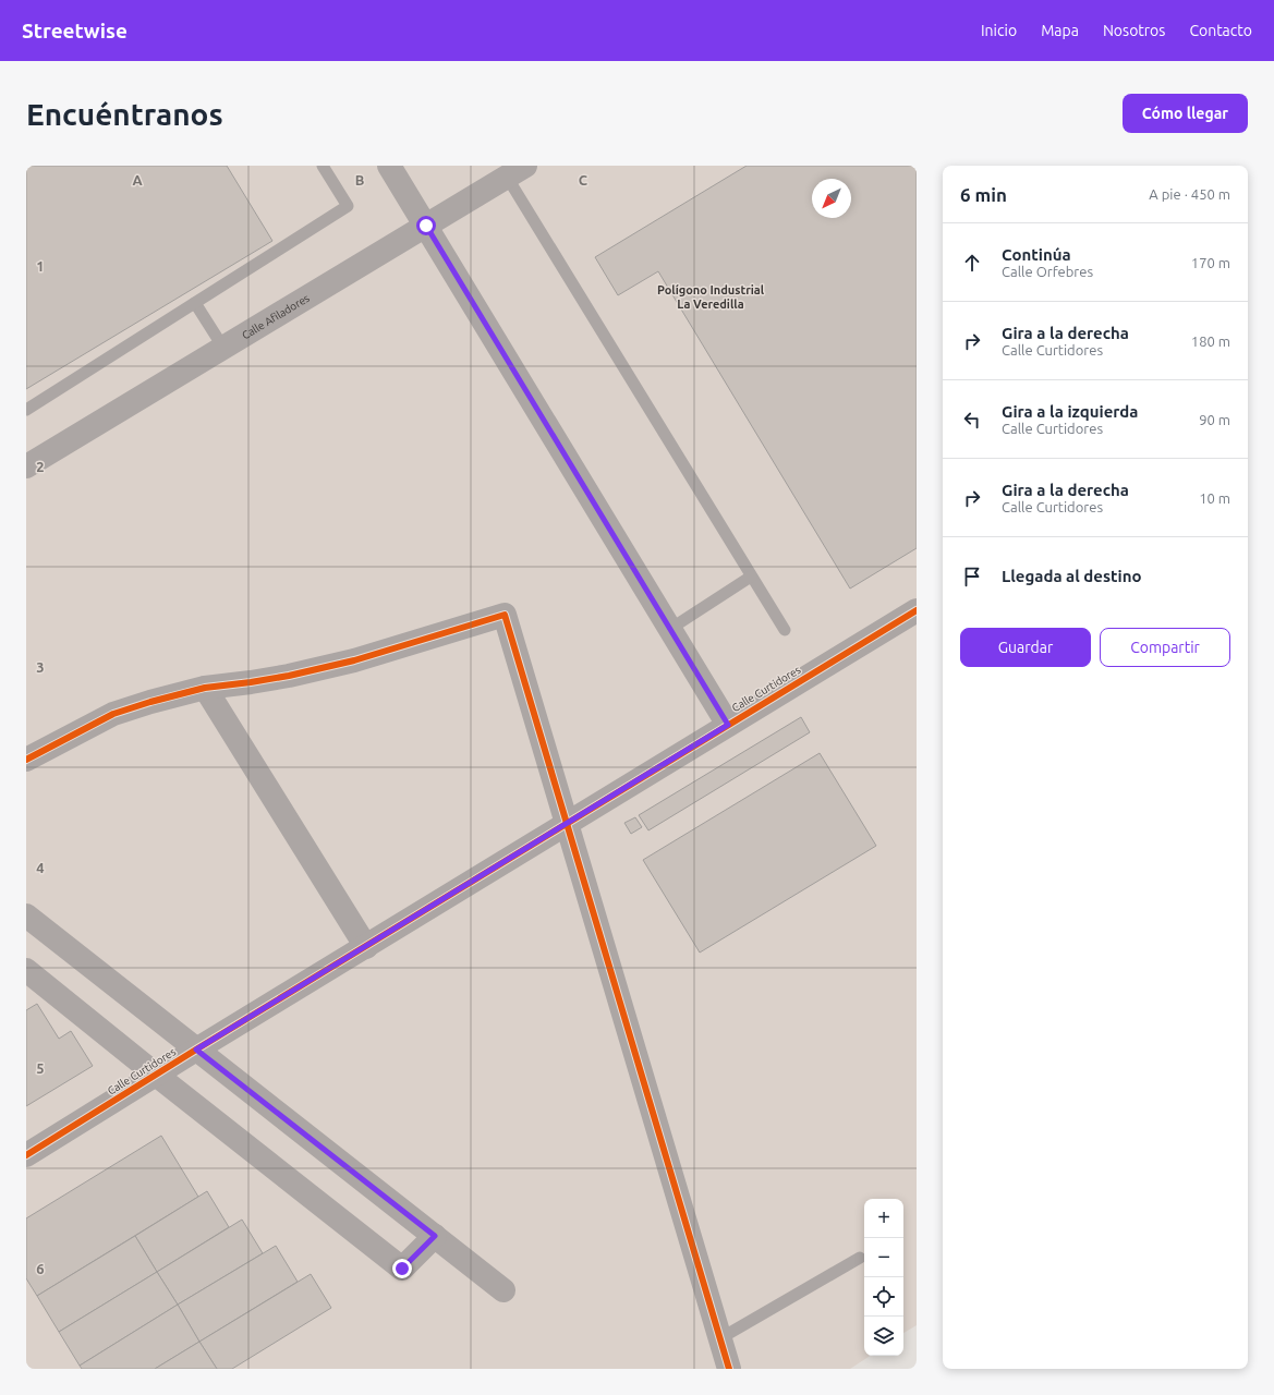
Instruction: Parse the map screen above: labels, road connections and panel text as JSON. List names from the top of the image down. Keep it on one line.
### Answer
{"streets":{"street":["Calle Afiladores","Calle Curtidores"]},"districts":["Polígono Industrial La Veredilla"],"north":"bottom left","page":{"header":"Streetwise","nav":["Inicio","Mapa","Nosotros","Contacto"],"buttons":["Cómo llegar",["Guardar","Compartir"]],"title":"Encuéntranos","heading":["6 min","A pie · 450 m"],"list":[["Continúa","Calle Orfebres","170 m"],["Gira a la derecha","Calle Curtidores","180 m"],["Gira a la izquierda","Calle Curtidores","90 m"],["Gira a la derecha","Calle Curtidores","10 m"],"Llegada al destino"],"map_buttons":["+","−"]},"grid":{"columns":["A","B","C"],"rows":["1","2","3","4","5","6"]}}
